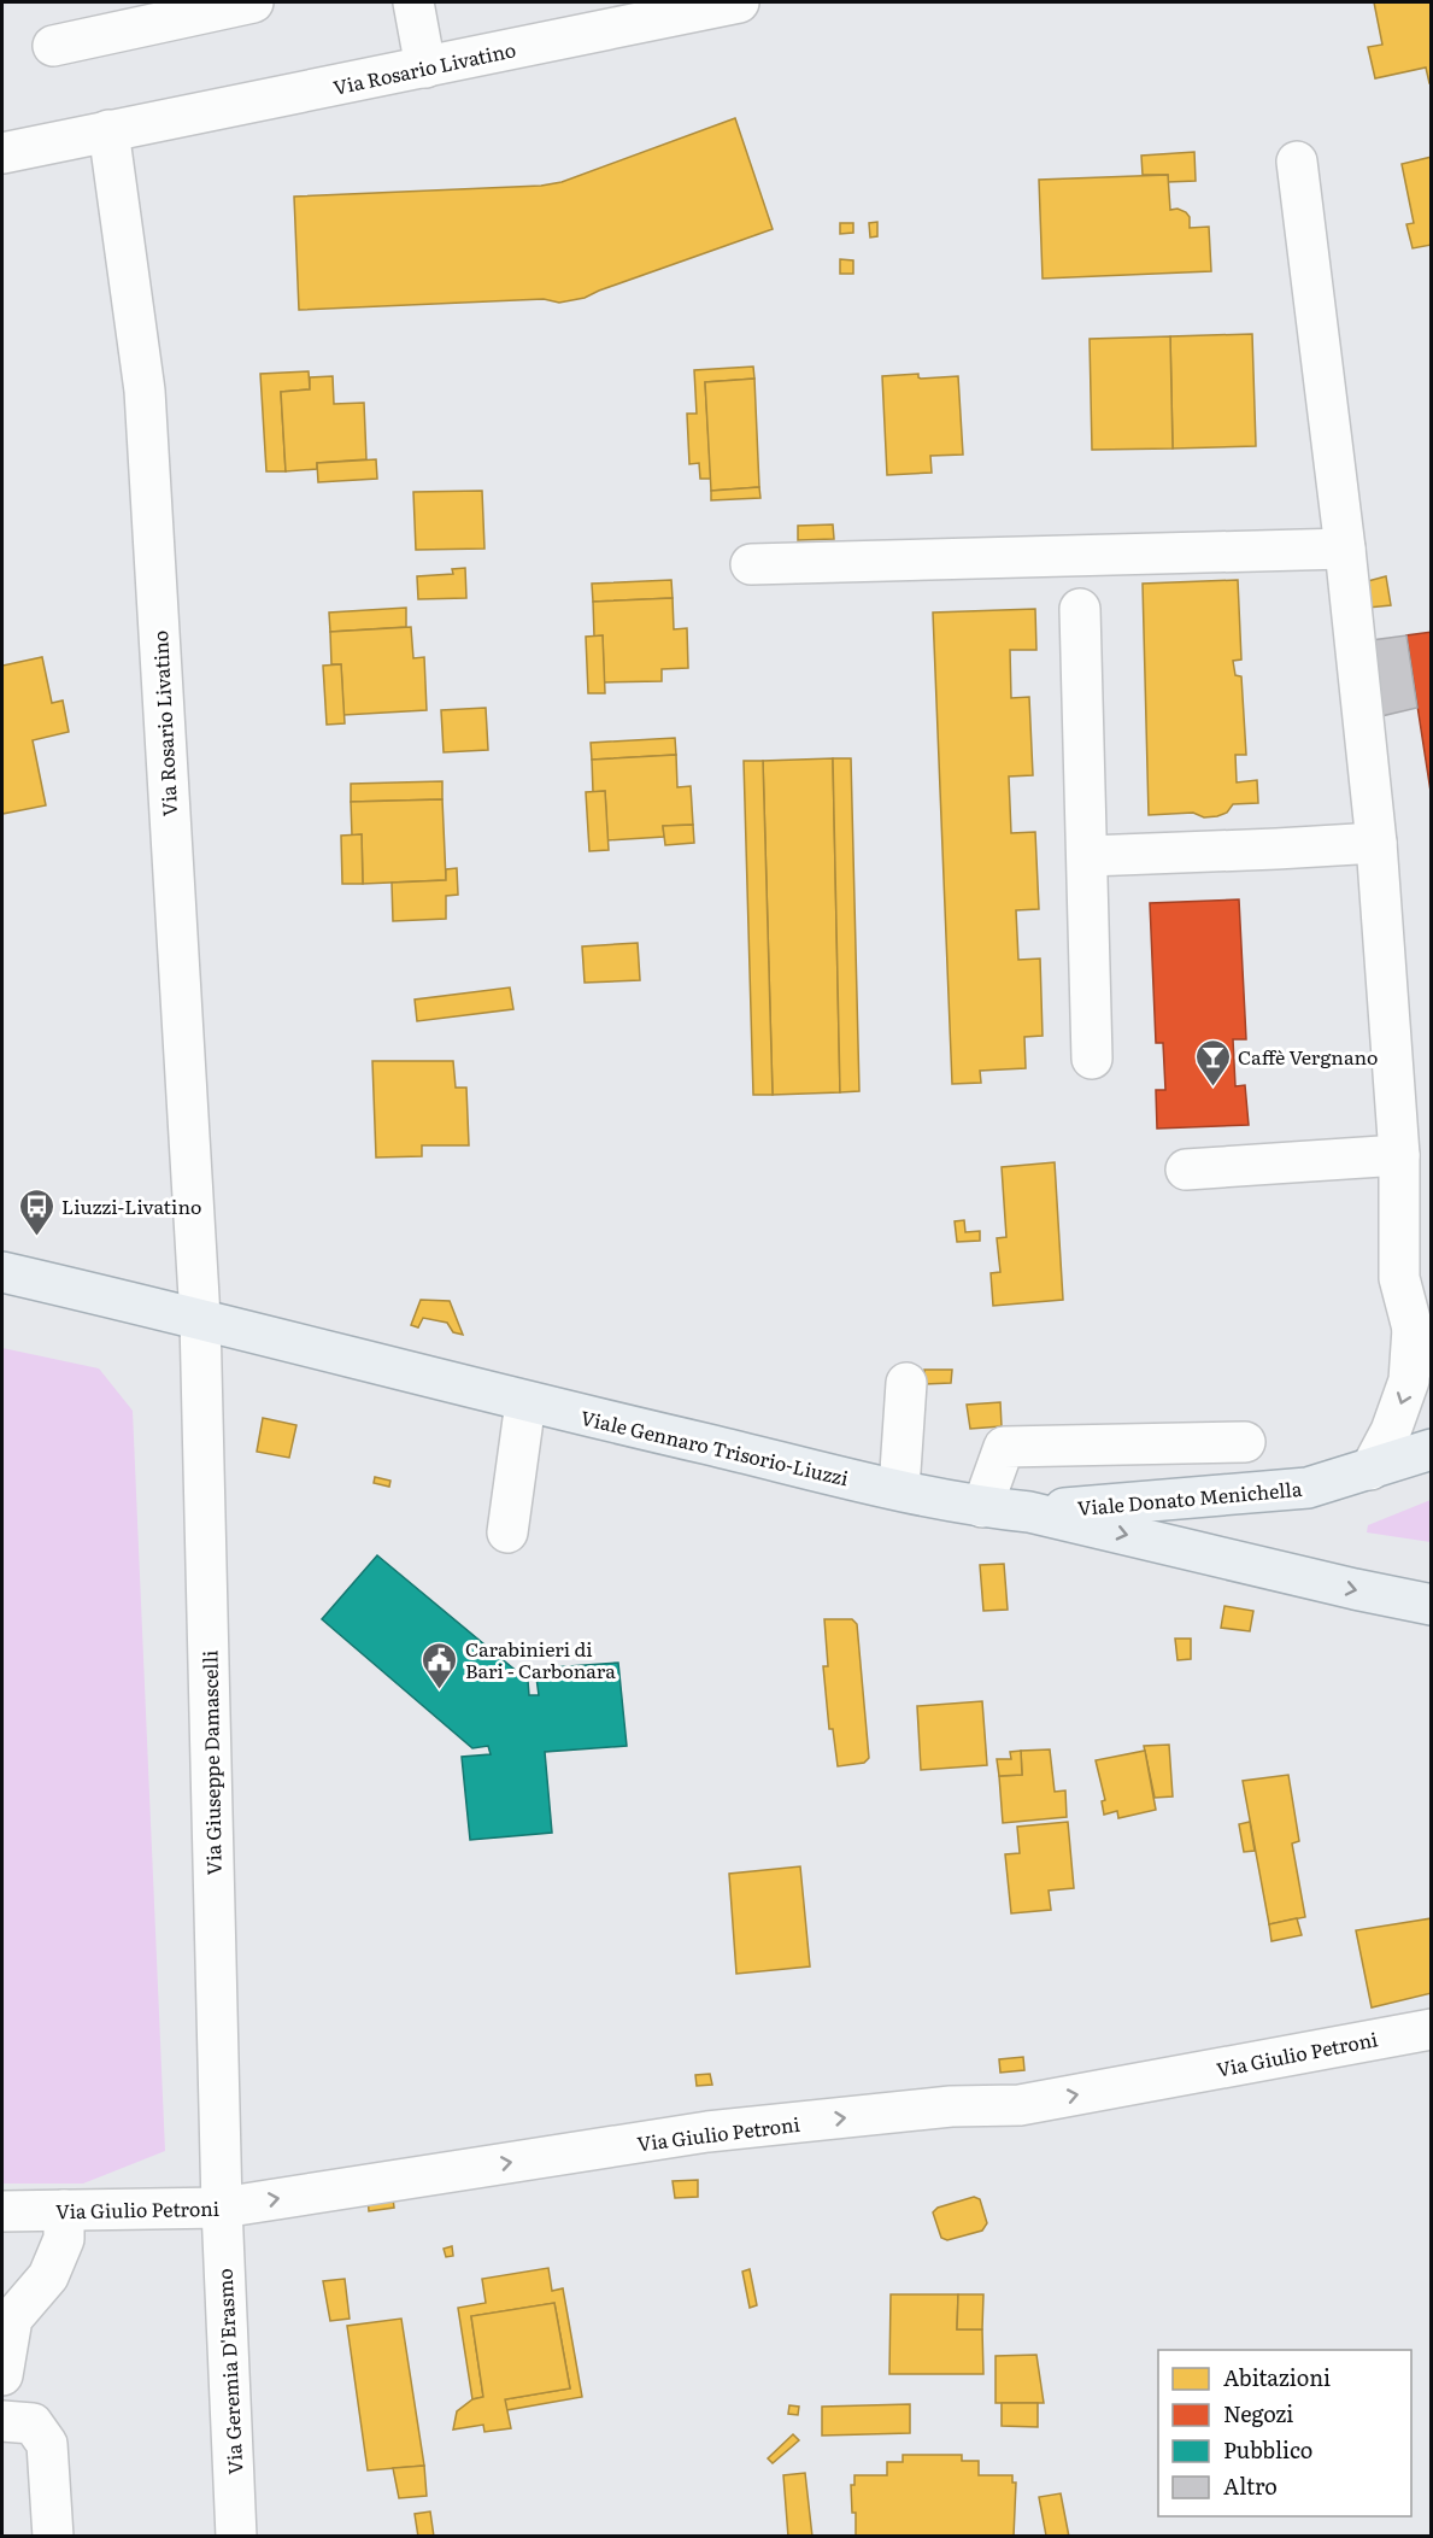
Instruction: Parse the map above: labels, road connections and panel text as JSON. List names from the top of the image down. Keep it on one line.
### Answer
{"streets":{"main road":["Viale Gennaro Trisorio-Liuzzi","Viale Donato Menichella"],"street":["Via Rosario Livatino","Via Giuseppe Damascelli","Via Giulio Petroni","Via Geremia D'Erasmo"]},"crossings":[["Via Rosario Livatino","Viale Gennaro Trisorio-Liuzzi"],["Via Rosario Livatino","Via Giuseppe Damascelli"],["Viale Gennaro Trisorio-Liuzzi","Viale Donato Menichella"],["Viale Gennaro Trisorio-Liuzzi","Via Giuseppe Damascelli"],["Via Giuseppe Damascelli","Via Giulio Petroni"],["Via Giuseppe Damascelli","Via Geremia D'Erasmo"],["Via Giulio Petroni","Via Geremia D'Erasmo"]],"one_way":["Via Giulio Petroni"],"places":{"bar":["Caffè Vergnano"],"bus stop":["Liuzzi-Livatino"],"public building":["Carabinieri di Bari - Carbonara"]},"legend":["Abitazioni","Negozi","Pubblico","Altro"]}
